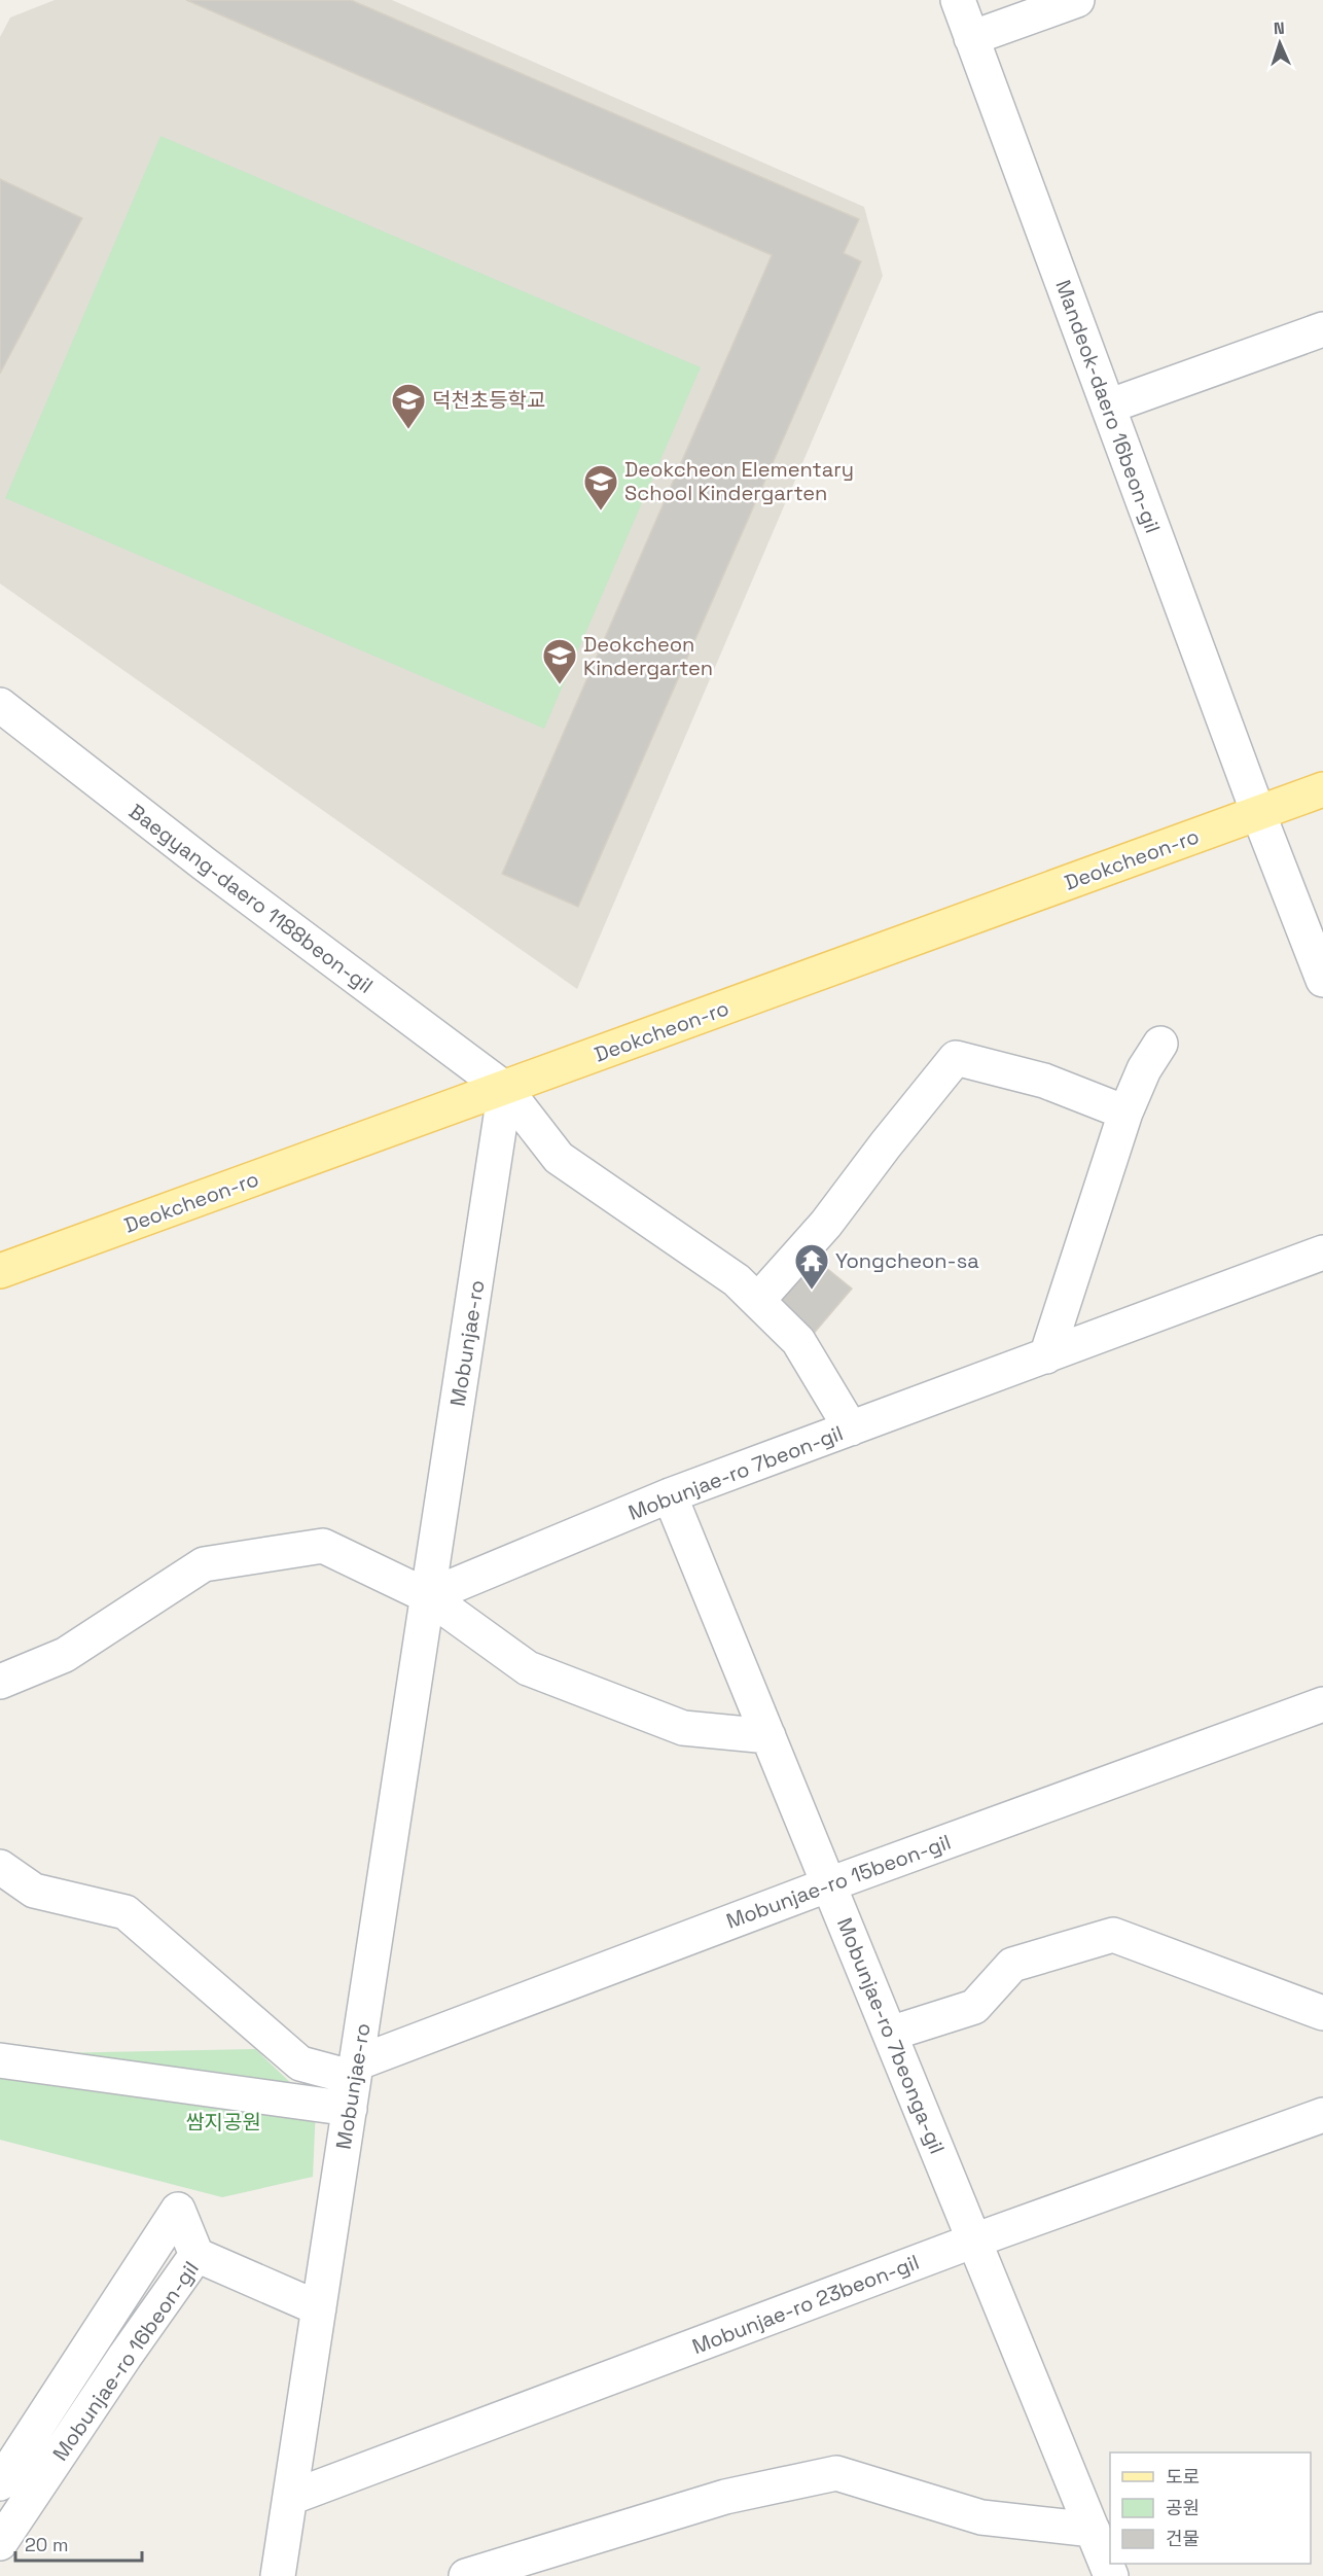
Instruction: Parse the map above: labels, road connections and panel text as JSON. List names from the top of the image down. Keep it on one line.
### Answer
{"streets":{"main road":["Deokcheon-ro"],"street":["Mandeok-daero 16beon-gil","Baegyang-daero 1188beon-gil","Mobunjae-ro","Mobunjae-ro 7beon-gil","Mobunjae-ro 15beon-gil","Mobunjae-ro 7beonga-gil","Mobunjae-ro 23beon-gil","Mobunjae-ro 16beon-gil"]},"crossings":[["Mandeok-daero 16beon-gil","Deokcheon-ro"],["Deokcheon-ro","Baegyang-daero 1188beon-gil"],["Deokcheon-ro","Mobunjae-ro"],["Baegyang-daero 1188beon-gil","Mobunjae-ro"],["Baegyang-daero 1188beon-gil","Mobunjae-ro 7beon-gil"],["Mobunjae-ro","Mobunjae-ro 7beon-gil"],["Mobunjae-ro","Mobunjae-ro 15beon-gil"],["Mobunjae-ro","Mobunjae-ro 23beon-gil"],["Mobunjae-ro","Mobunjae-ro 16beon-gil"],["Mobunjae-ro 7beon-gil","Mobunjae-ro 7beonga-gil"],["Mobunjae-ro 15beon-gil","Mobunjae-ro 7beonga-gil"],["Mobunjae-ro 7beonga-gil","Mobunjae-ro 23beon-gil"]],"parks":["쌈지공원"],"places":{"school or university":["덕천초등학교","Deokcheon Elementary School Kindergarten","Deokcheon Kindergarten"],"temple":["Yongcheon-sa"]},"legend":["도로","공원","건물"],"scale_bar":"20 m","north":"top"}
